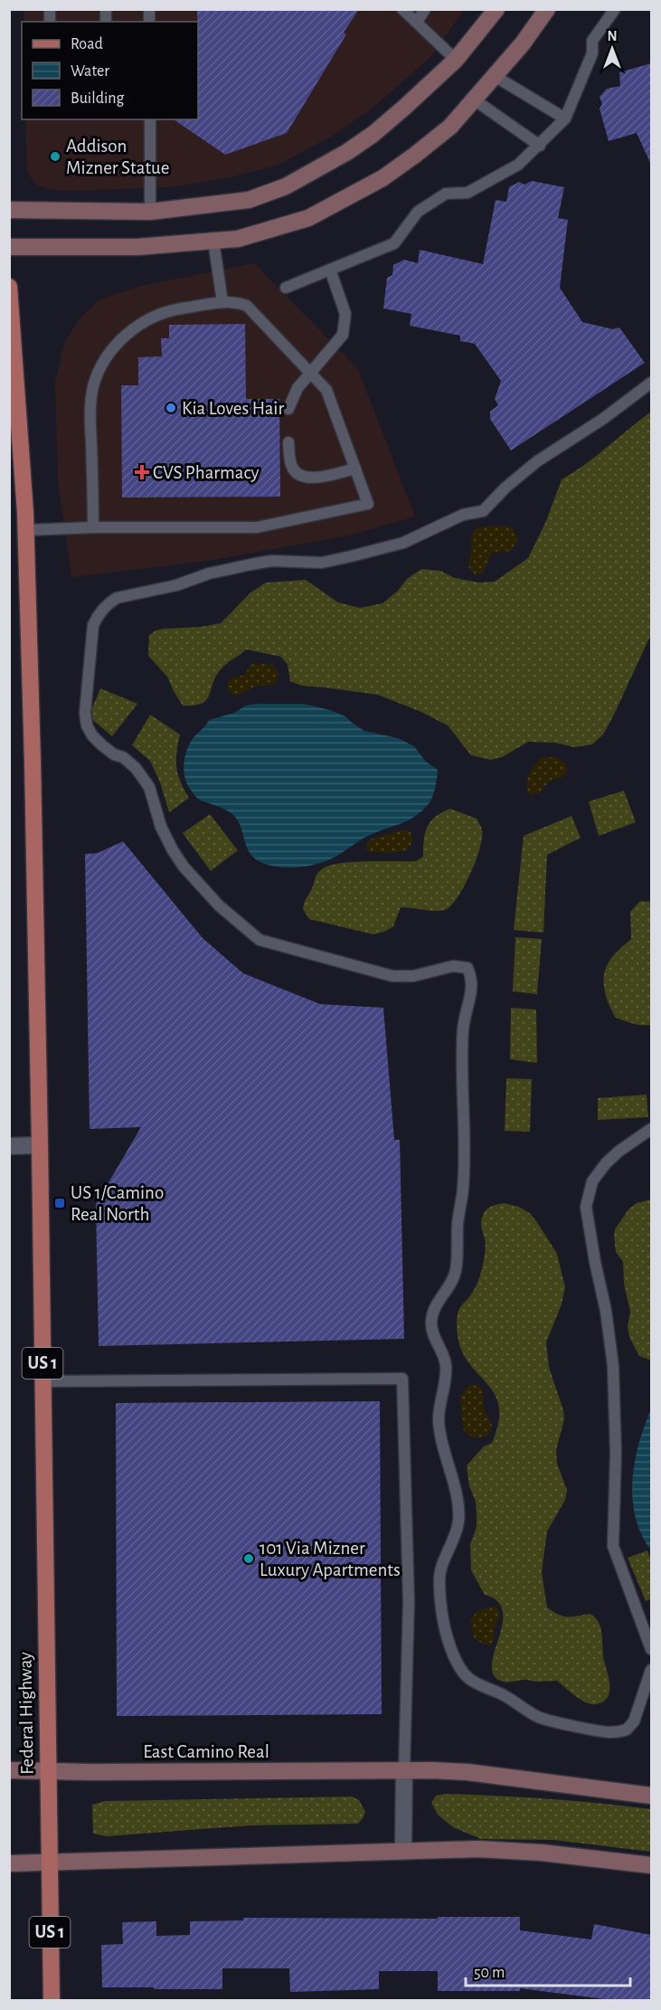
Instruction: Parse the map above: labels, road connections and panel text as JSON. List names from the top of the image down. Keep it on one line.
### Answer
{"streets":{"main road":["US 1","Federal Highway"],"street":["East Camino Real"]},"crossings":[["Federal Highway","East Camino Real"]],"places":{"other":["Addison Mizner Statue","Kia Loves Hair","101 Via Mizner Luxury Apartments"],"health":["CVS Pharmacy"],"transit":["US 1/Camino Real North"]},"legend":["Road","Water","Building"],"scale_bar":"50 m","north":"top"}
